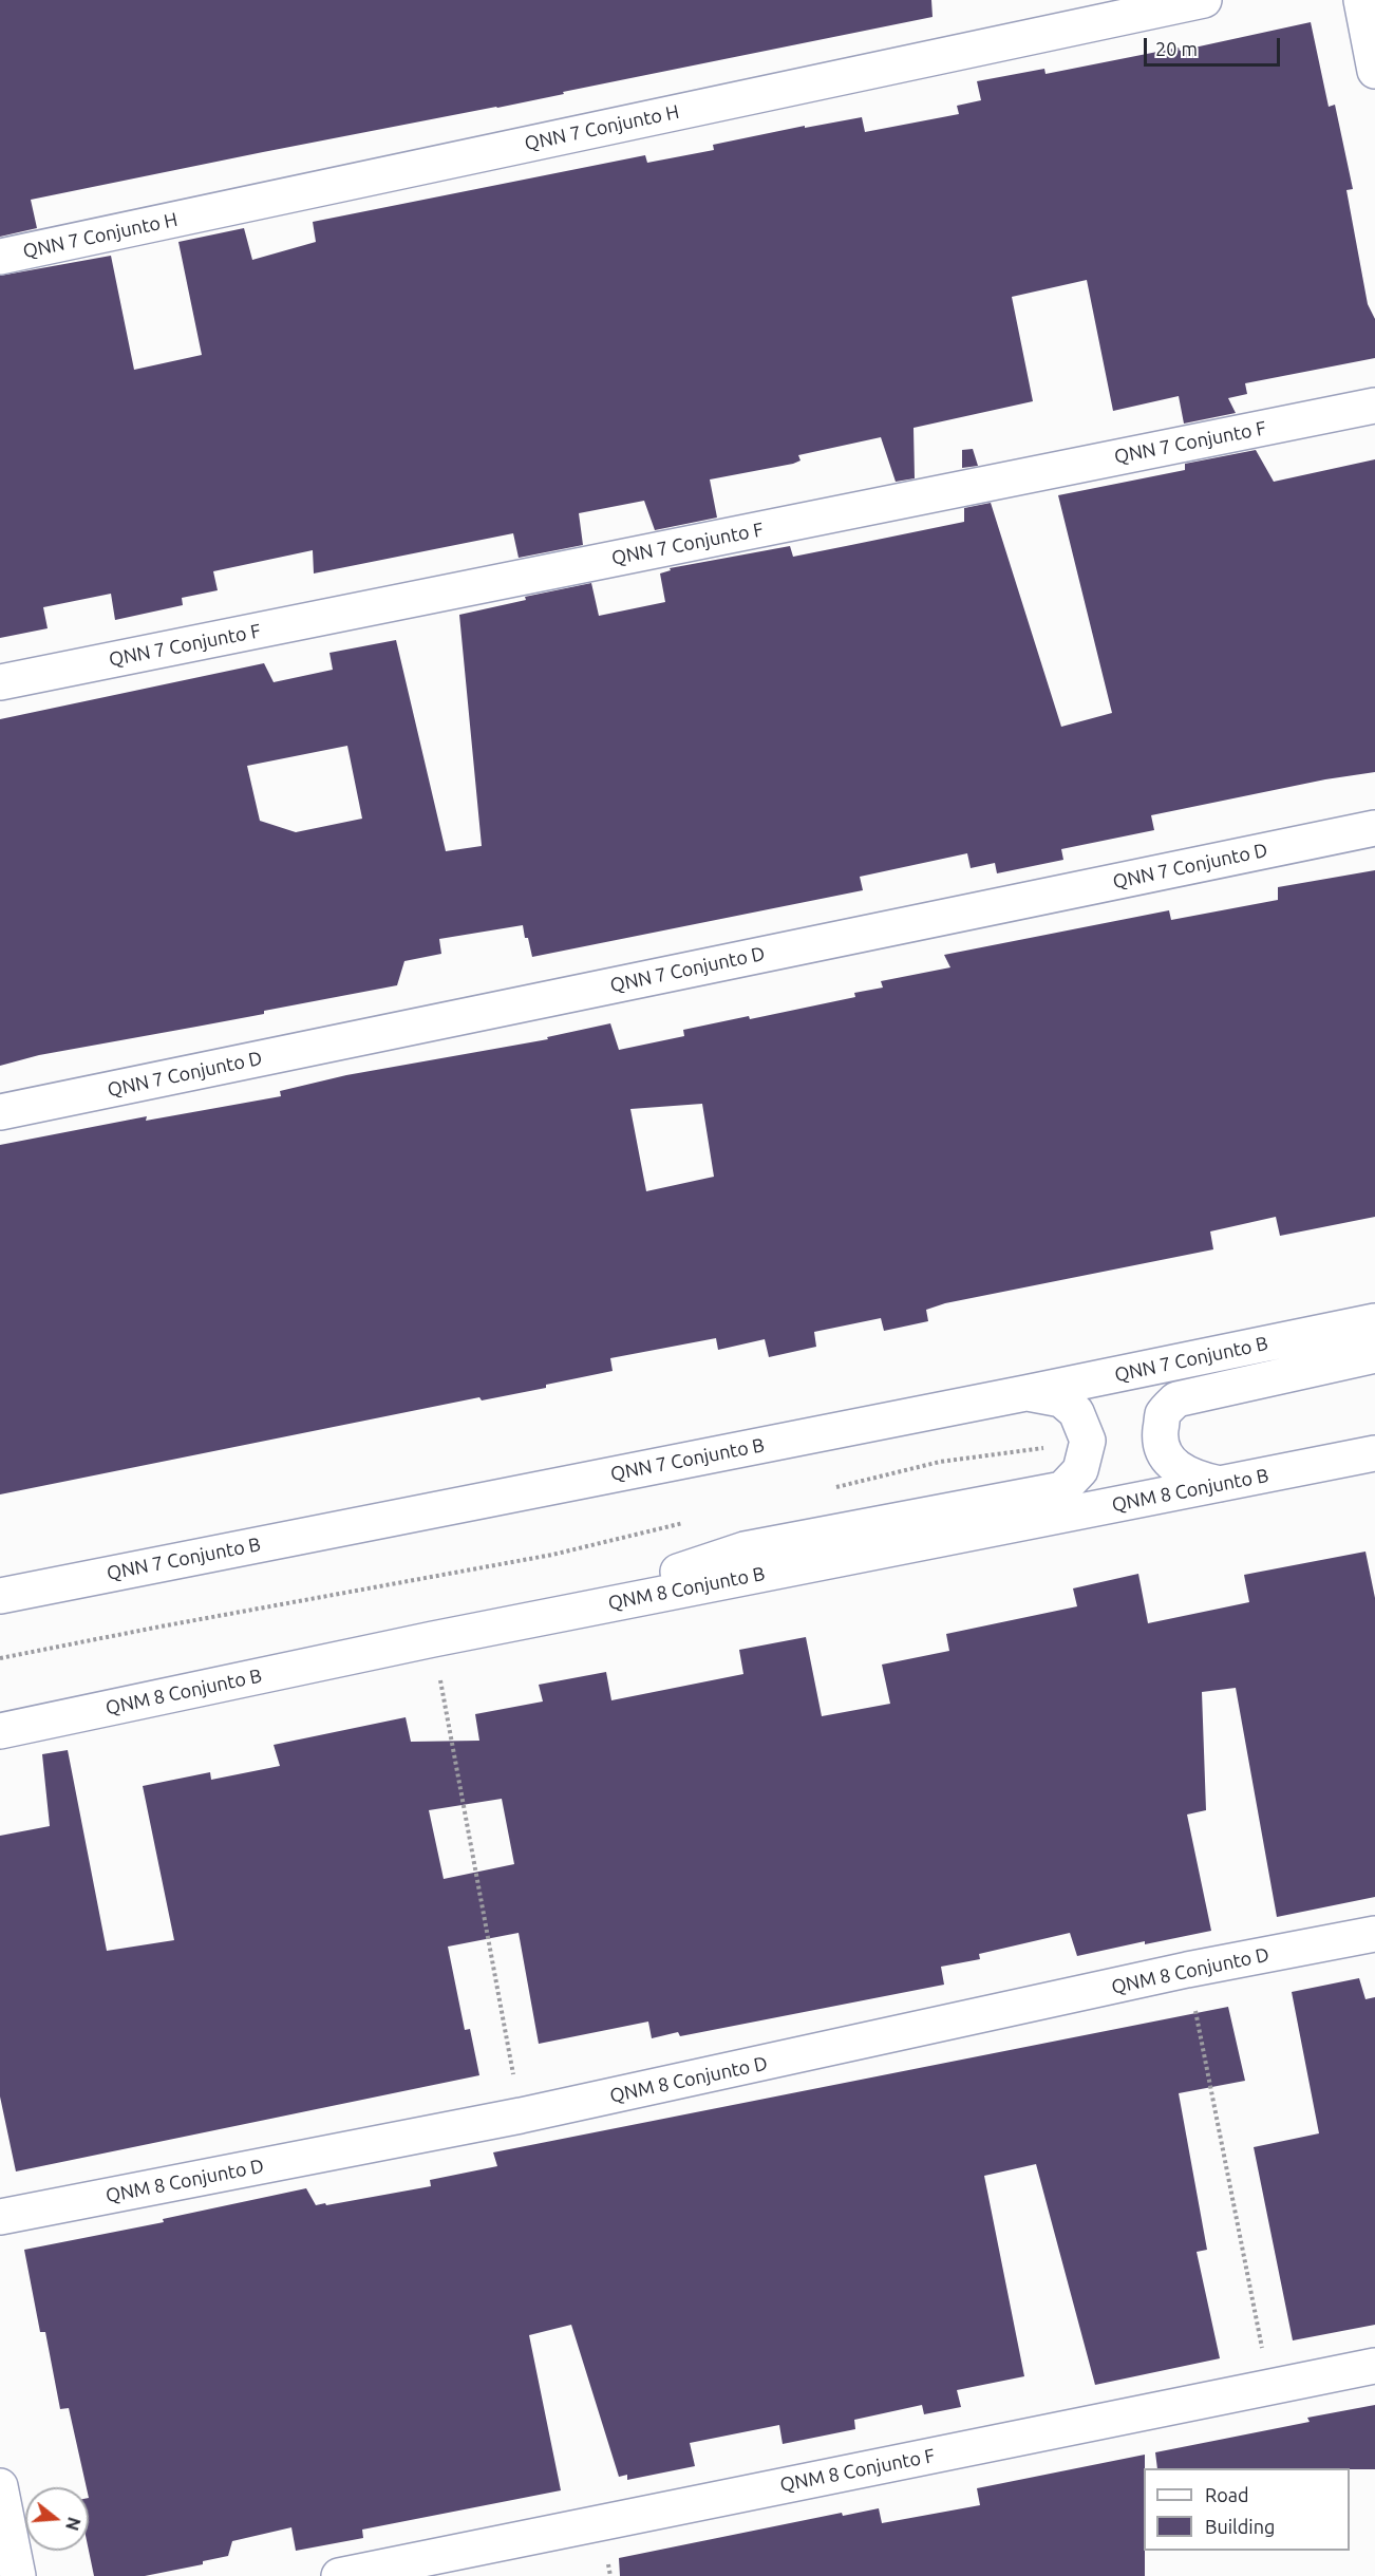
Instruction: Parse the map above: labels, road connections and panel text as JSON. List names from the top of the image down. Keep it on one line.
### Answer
{"streets":{"street":["QNN 7 Conjunto H","QNN 7 Conjunto F","QNN 7 Conjunto D","QNN 7 Conjunto B","QNM 8 Conjunto B","QNM 8 Conjunto D","QNM 8 Conjunto F"]},"legend":["Road","Building"],"scale_bar":"20 m","north":"right"}
